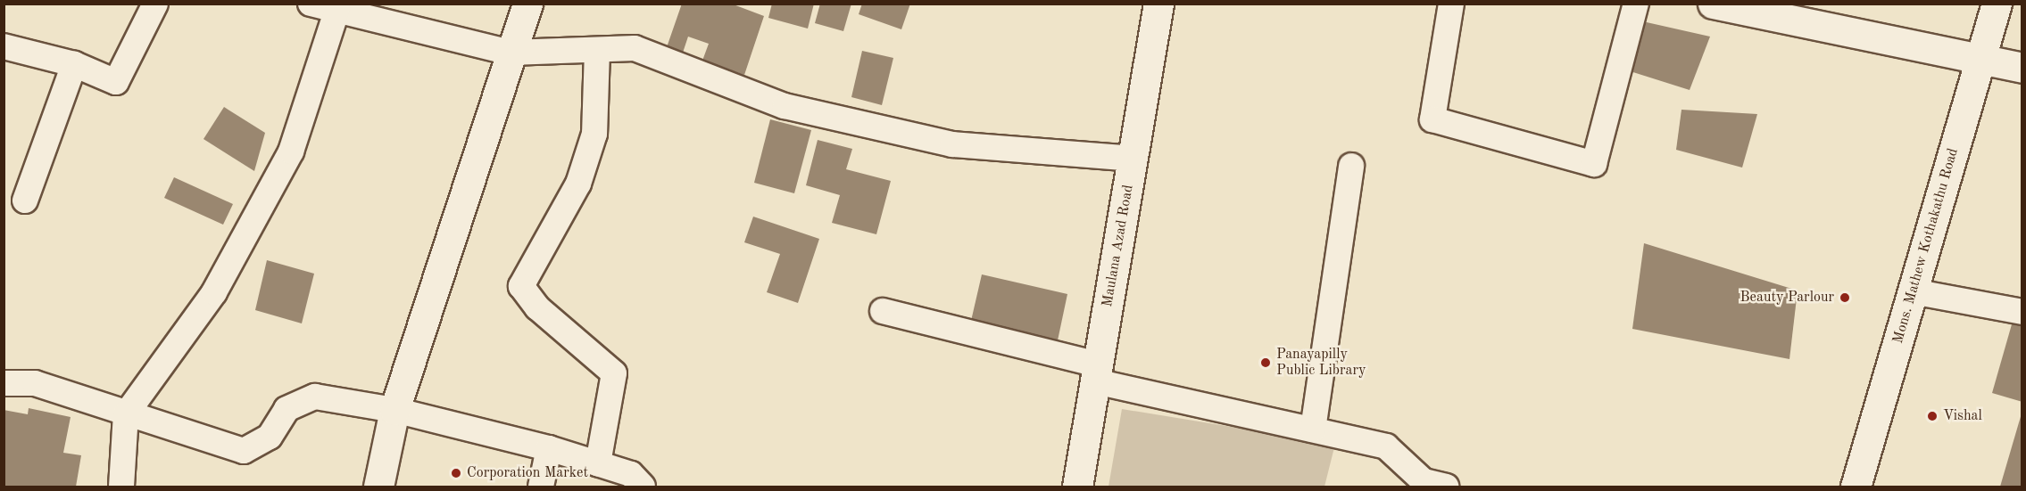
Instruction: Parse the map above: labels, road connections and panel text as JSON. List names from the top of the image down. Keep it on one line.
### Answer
{"streets":{"street":["Maulana Azad Road","Mons. Mathew Kothakathu Road"]},"places":["Beauty Parlour","Panayapilly Public Library","Vishal","Corporation Market"]}
